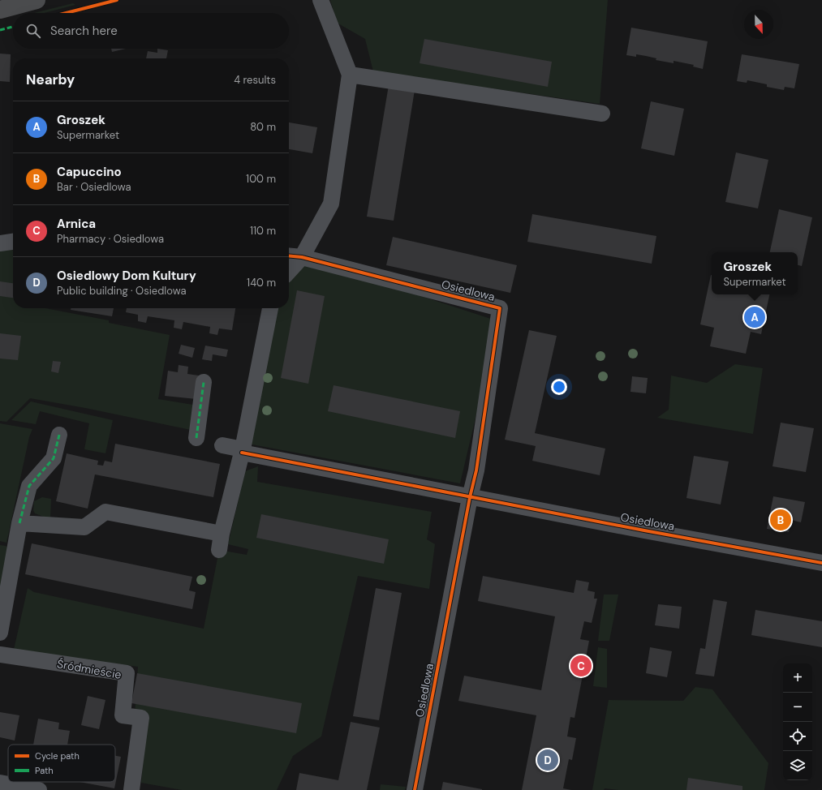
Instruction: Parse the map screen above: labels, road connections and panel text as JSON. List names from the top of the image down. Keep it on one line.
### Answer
{"streets":{"street":["Osiedlowa","Śródmieście"]},"legend":["Cycle path","Path"],"north":"bottom","page":{"search":"Search here","heading":["Nearby","4 results"],"list":[{"mark":"A","name":"Groszek","note":"Supermarket","value":"80 m"},{"mark":"B","name":"Capuccino","note":"Bar · Osiedlowa","value":"100 m"},{"mark":"C","name":"Arnica","note":"Pharmacy · Osiedlowa","value":"110 m"},{"mark":"D","name":"Osiedlowy Dom Kultury","note":"Public building · Osiedlowa","value":"140 m"}],"popup":["Groszek","Supermarket"],"pins":["A","B","C","D"],"map_buttons":["+","−"]}}
